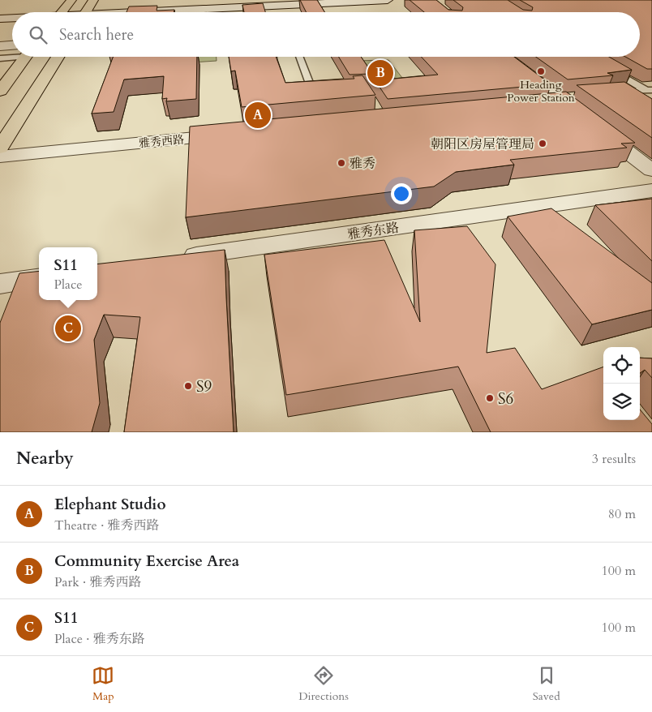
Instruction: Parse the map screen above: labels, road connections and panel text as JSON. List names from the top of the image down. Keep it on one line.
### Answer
{"streets":{"main road":["雅秀西路","雅秀东路"]},"places":["Heading Power Station","朝阳区房屋管理局","雅秀","S9","S6"],"page":{"search":"Search here","pins":["B","A","C"],"popup":["S11","Place"],"heading":["Nearby","3 results"],"list":[{"mark":"A","name":"Elephant Studio","note":"Theatre · 雅秀西路","value":"80 m"},{"mark":"B","name":"Community Exercise Area","note":"Park · 雅秀西路","value":"100 m"},{"mark":"C","name":"S11","note":"Place · 雅秀东路","value":"100 m"}],"nav":["Map","Directions","Saved"]}}
